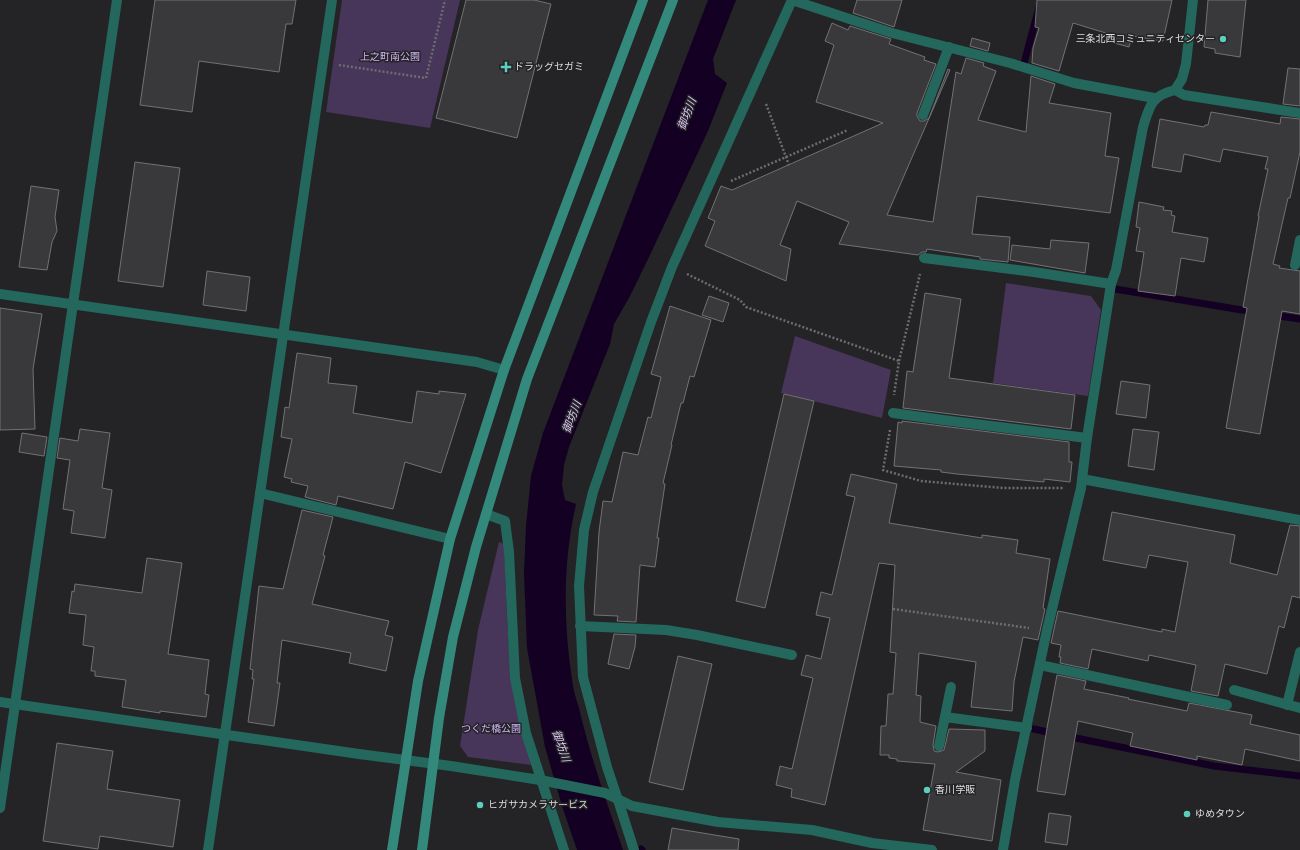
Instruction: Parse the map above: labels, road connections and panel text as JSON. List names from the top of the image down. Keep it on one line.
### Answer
{"water":["御坊川"],"parks":["上之町南公園","つくだ橋公園"],"places":{"other":["三条北西コミュニティセンター","香川学販","ヒガサカメラサービス","ゆめタウン"],"health":["ドラッグセガミ"]}}
